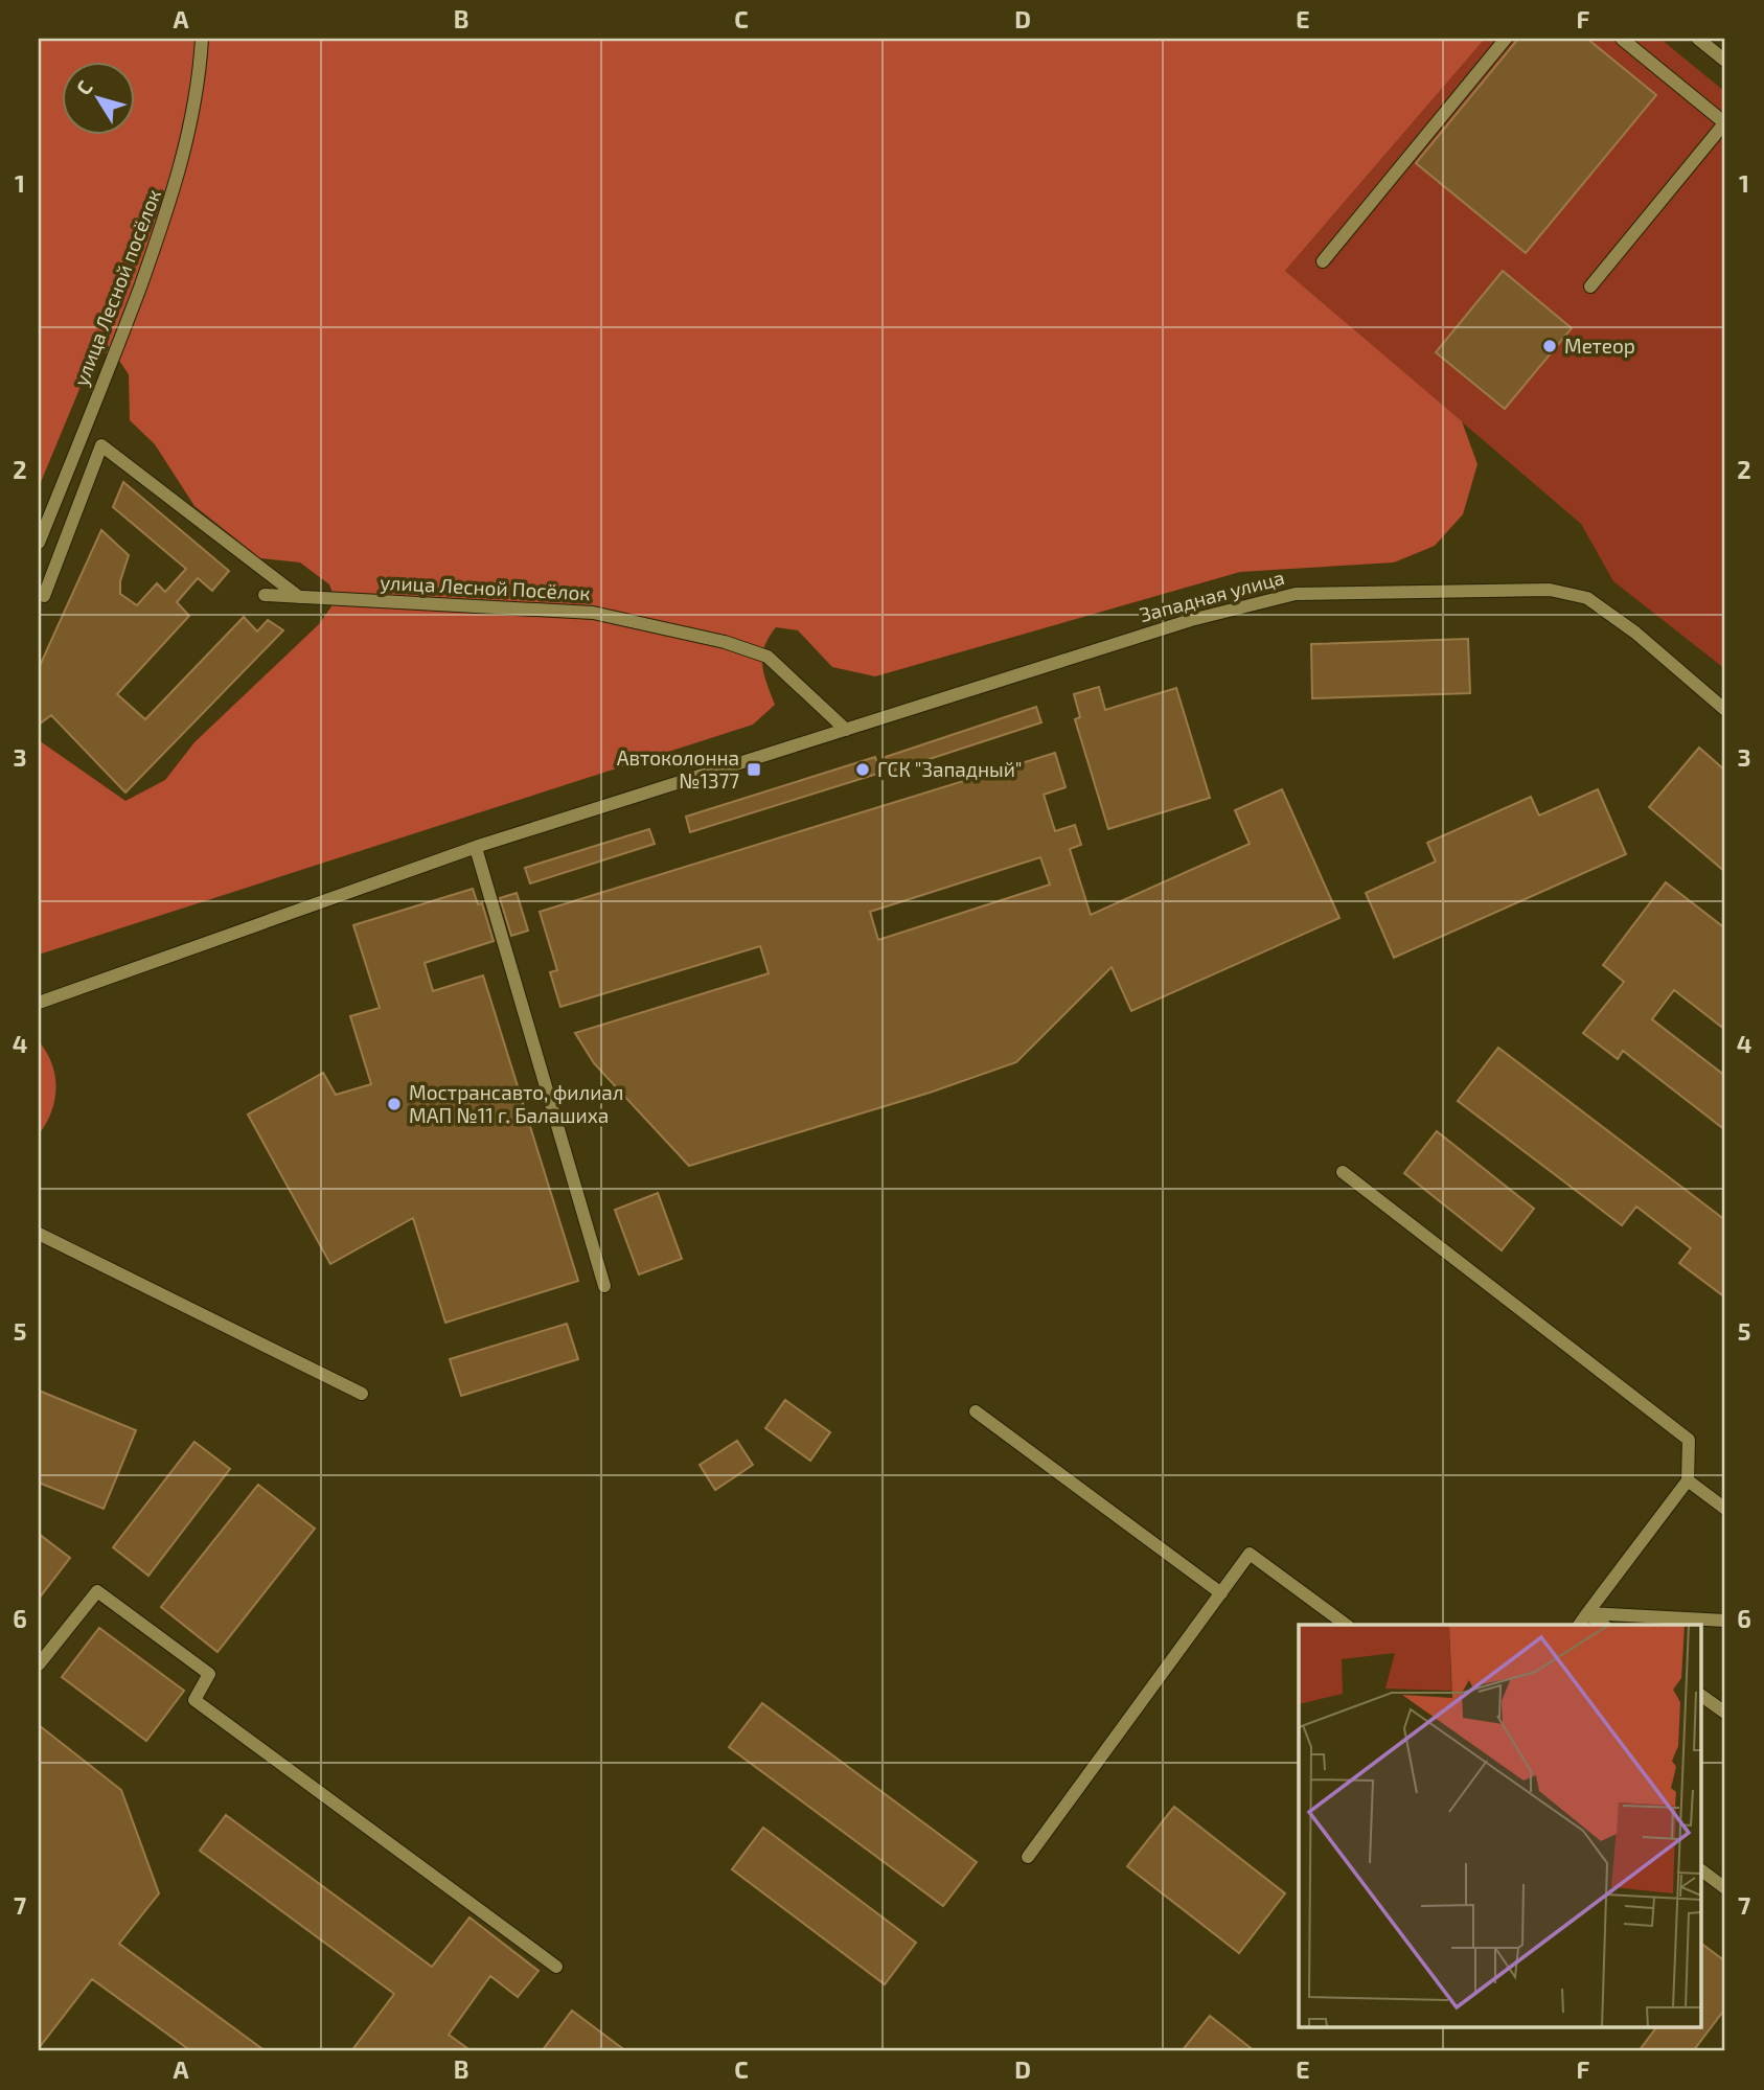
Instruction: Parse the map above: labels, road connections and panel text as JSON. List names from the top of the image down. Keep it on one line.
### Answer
{"streets":{"street":["улица Лесной посёлок","улица Лесной Посёлок","Западная улица"]},"crossings":[["улица Лесной Посёлок","Западная улица"]],"places":{"other":["Метеор","ГСК \"Западный\"","Мострансавто, филиал МАП №11 г. Балашиха"],"transit":["Автоколонна №1377"]},"north":"top left","grid":{"columns":["A","B","C","D","E","F"],"rows":["1","2","3","4","5","6","7"]}}
